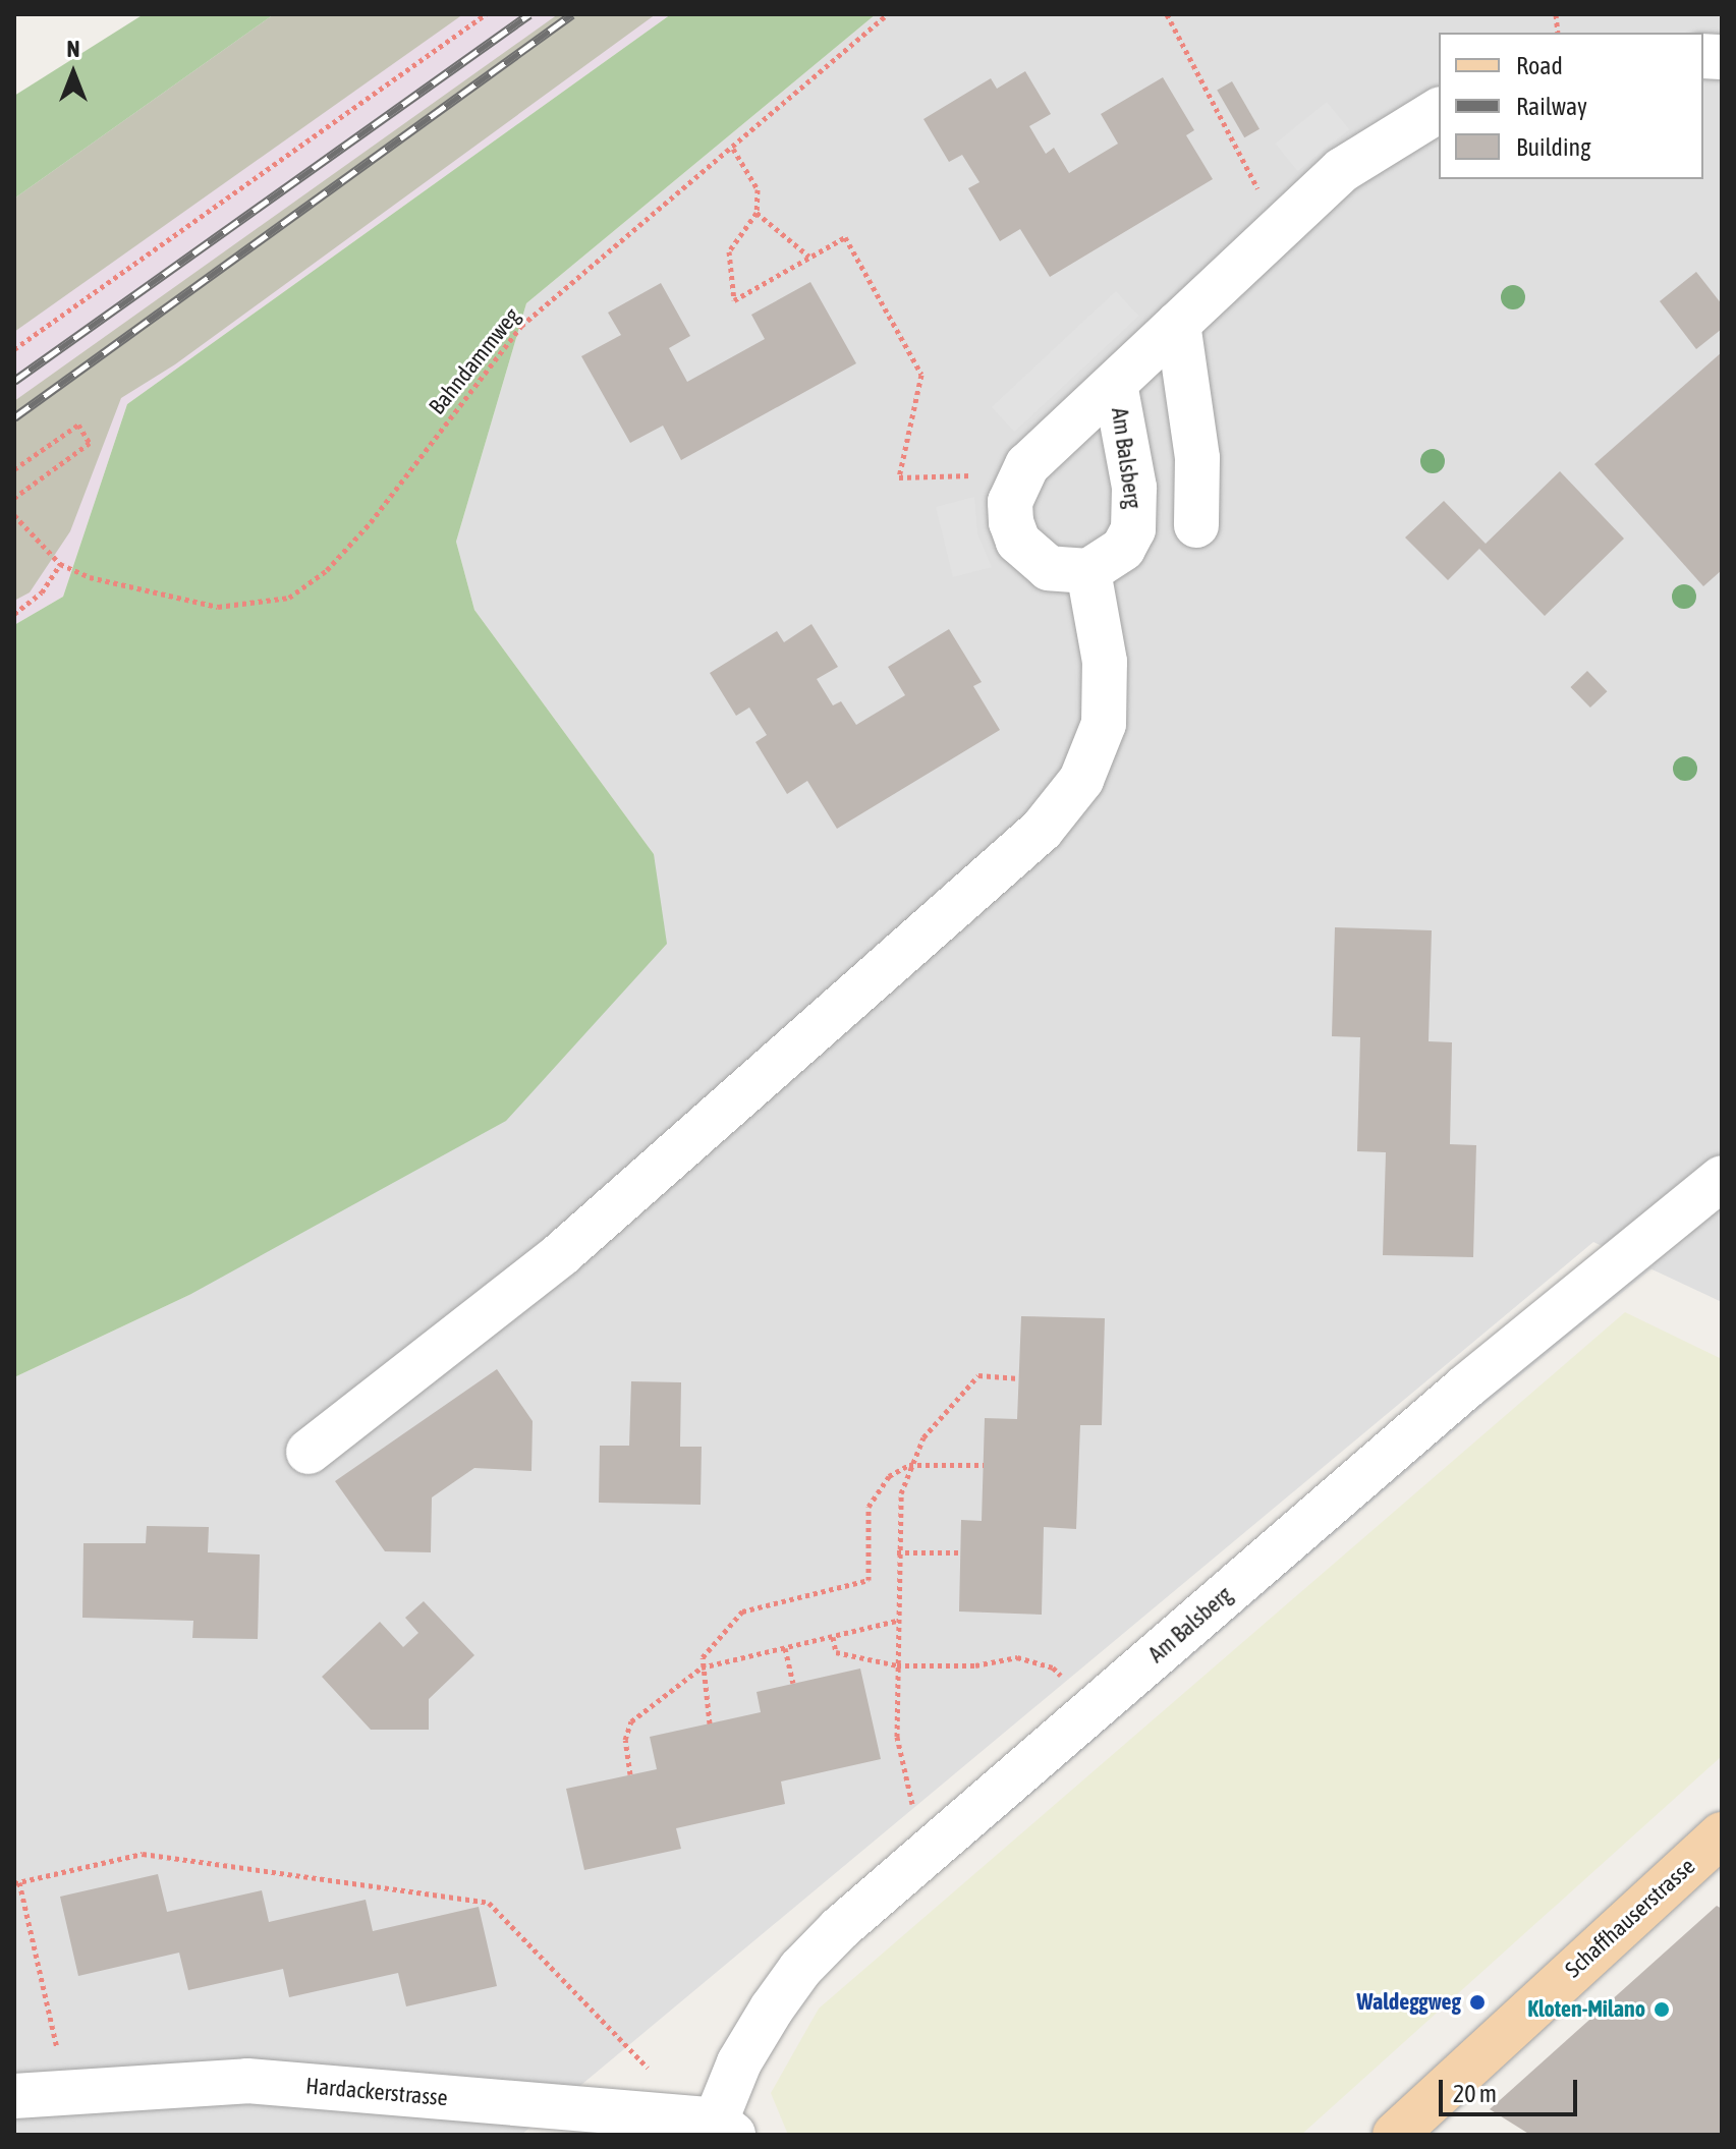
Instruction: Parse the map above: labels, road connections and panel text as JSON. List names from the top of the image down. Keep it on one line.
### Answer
{"streets":{"main road":["Schaffhauserstrasse"],"street":["Am Balsberg","Hardackerstrasse"],"path":["Bahndammweg"]},"crossings":[["Am Balsberg","Hardackerstrasse"]],"places":["Waldeggweg","Kloten-Milano"],"legend":["Road","Railway","Building"],"scale_bar":"20 m","north":"top"}
